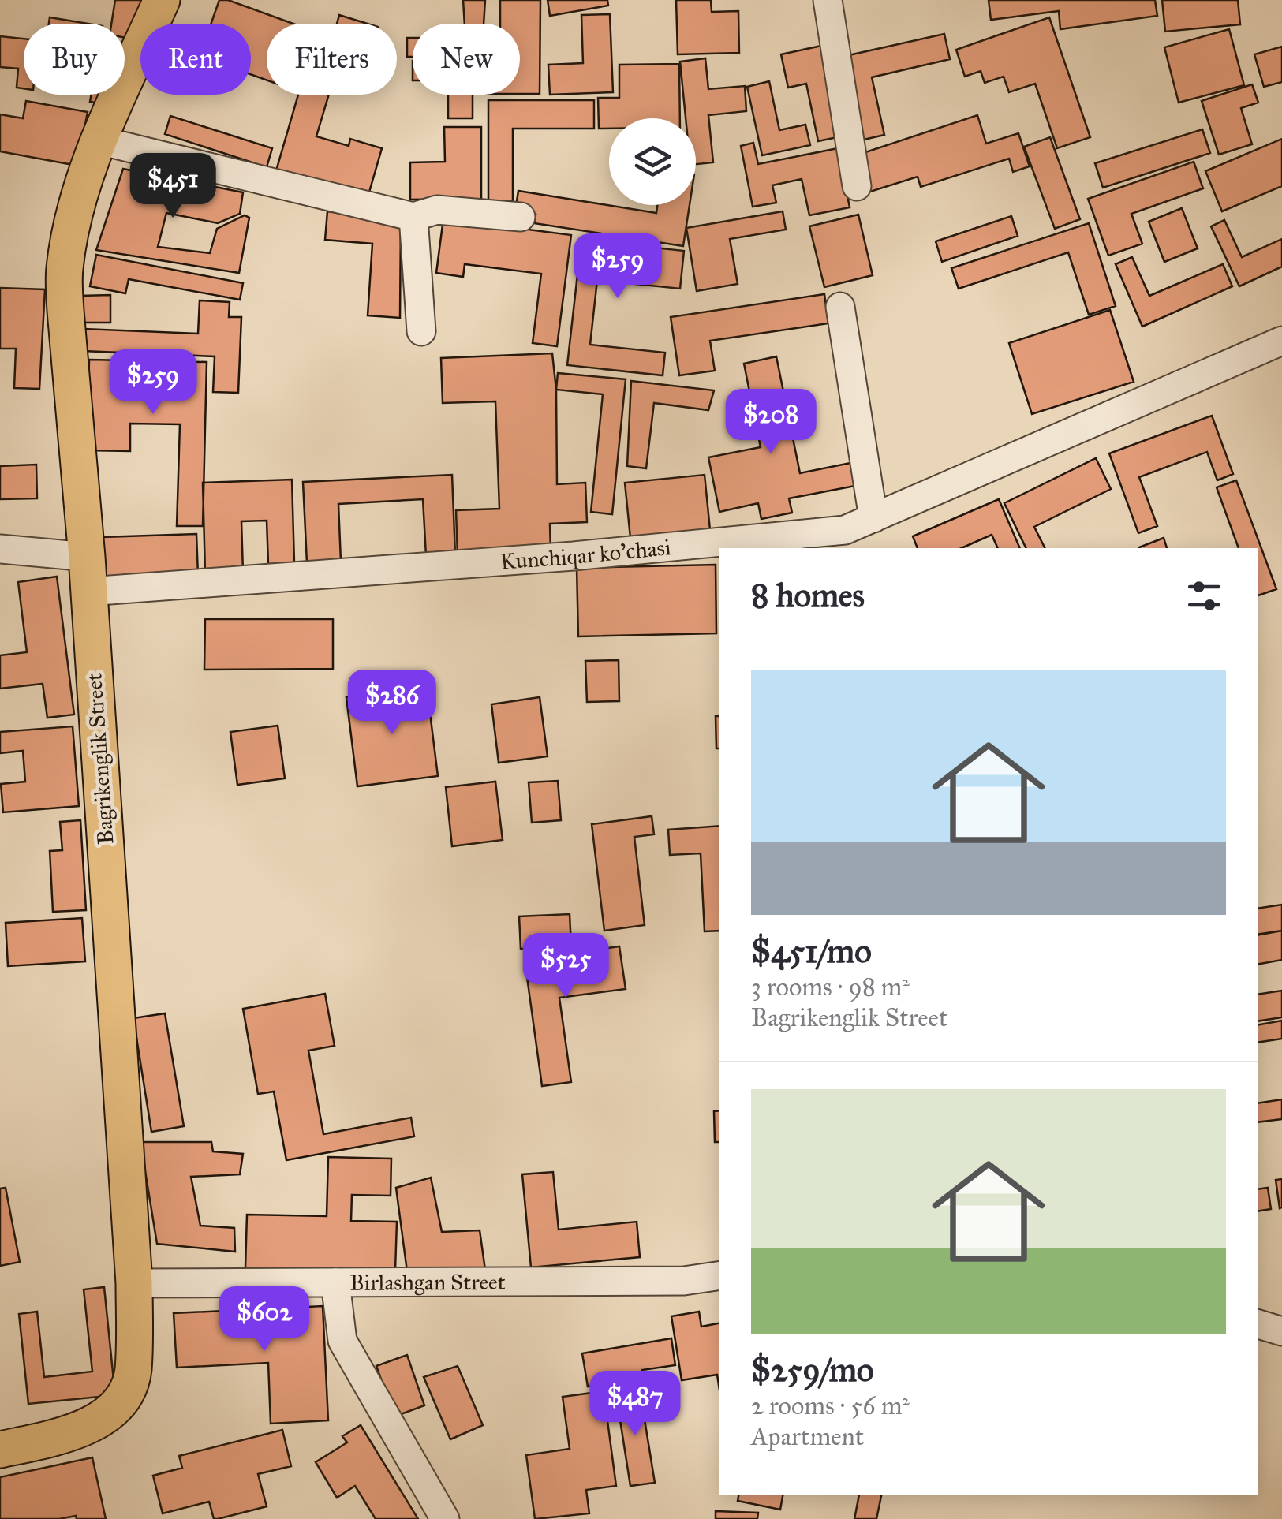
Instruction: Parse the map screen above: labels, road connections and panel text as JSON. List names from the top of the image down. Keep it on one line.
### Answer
{"streets":{"main road":["Bagrikenglik Street"],"street":["Kunchiqar ko'chasi","Birlashgan Street"]},"crossings":[["Kunchiqar ko'chasi","Bagrikenglik Street"],["Bagrikenglik Street","Birlashgan Street"]],"page":{"chip":["Buy","Rent","Filters","New"],"price":["$451","$259","$259","$208","$286","$525","$602","$487"],"heading":"8 homes","list":[{"name":"$451/mo","note":"3 rooms · 98 m² · Bagrikenglik Street"},{"name":"$259/mo","note":"2 rooms · 56 m² · Apartment"}]}}
